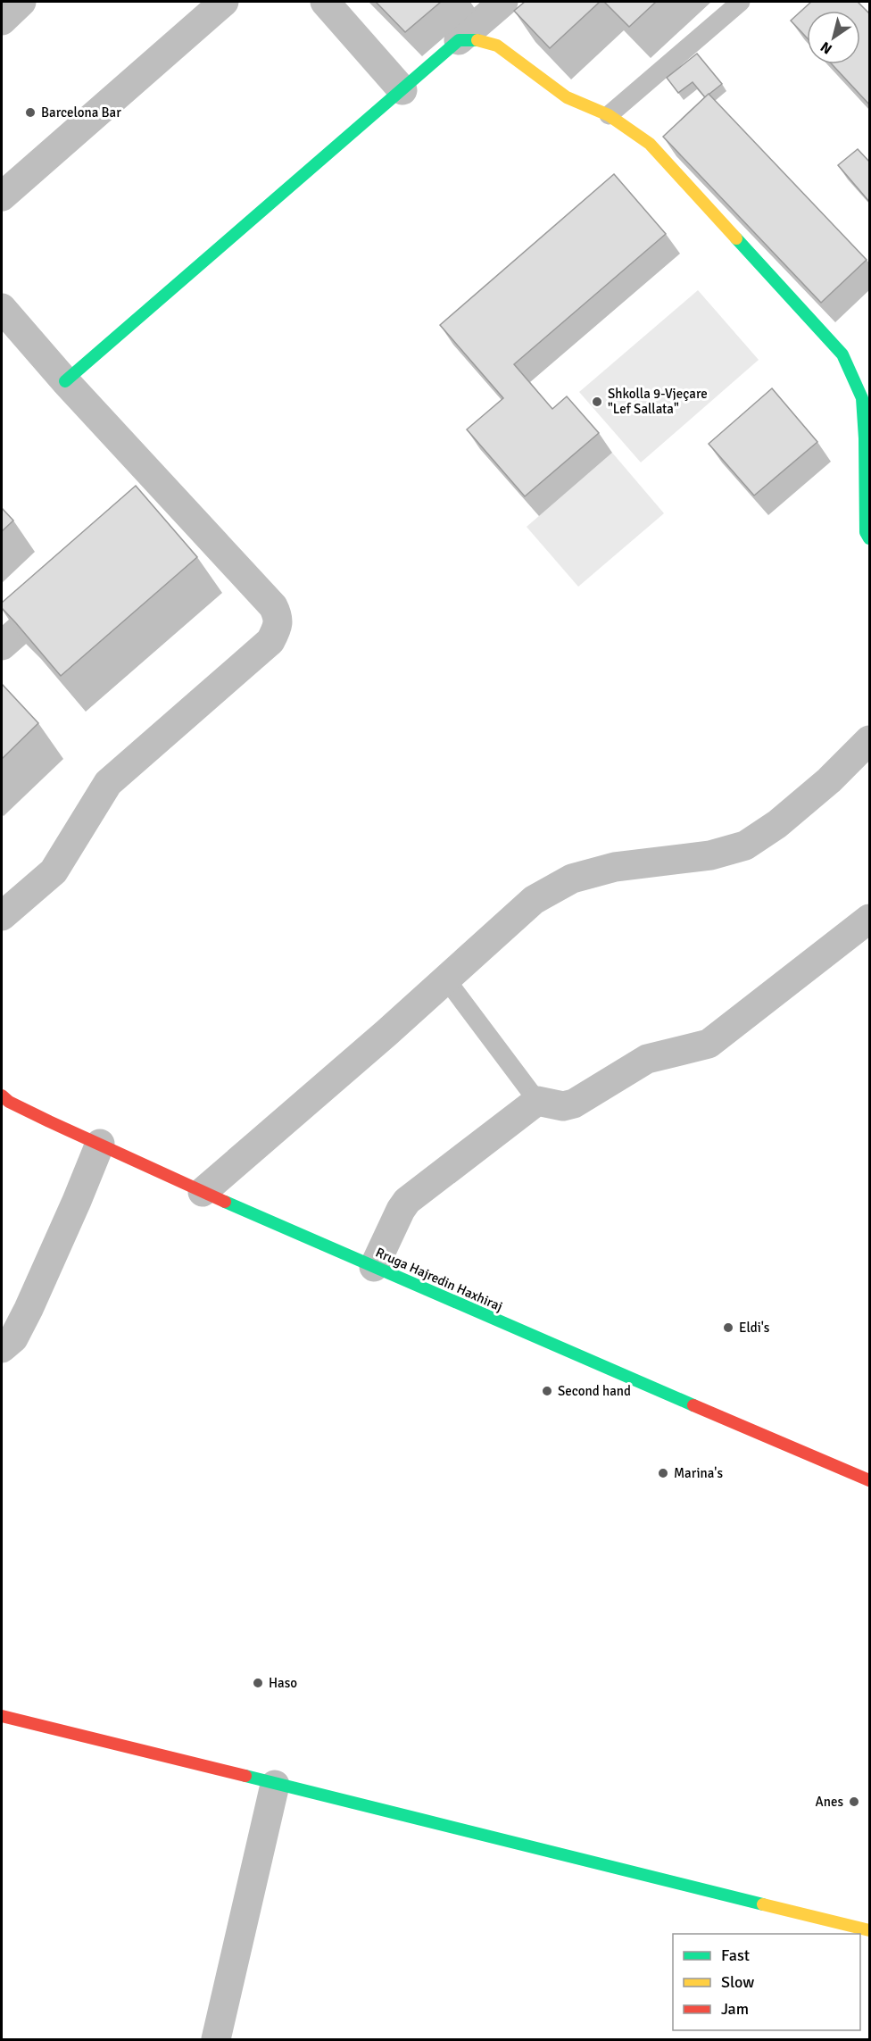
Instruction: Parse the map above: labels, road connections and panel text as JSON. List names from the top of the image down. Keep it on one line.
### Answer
{"streets":{"street":["Rruga Hajredin Haxhiraj"]},"places":["Barcelona Bar","Shkolla 9-Vjeçare \"Lef Sallata\"","Eldi's","Second hand","Marina's","Haso","Anes"],"legend":["Fast","Slow","Jam"],"north":"bottom left"}
